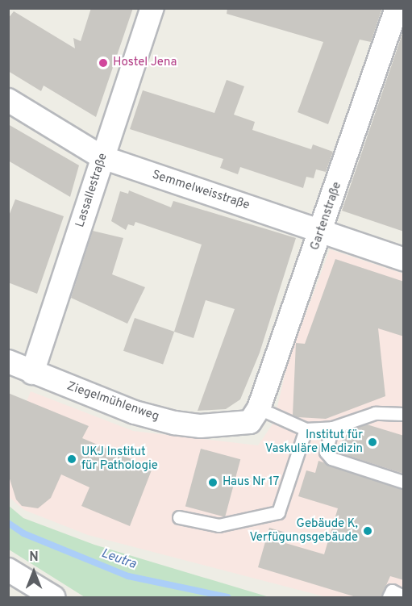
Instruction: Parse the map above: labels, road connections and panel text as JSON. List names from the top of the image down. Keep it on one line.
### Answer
{"streets":{"street":["Lassallestraße","Semmelweisstraße","Gartenstraße","Ziegelmühlenweg"]},"crossings":[["Lassallestraße","Semmelweisstraße"],["Lassallestraße","Ziegelmühlenweg"],["Semmelweisstraße","Gartenstraße"],["Gartenstraße","Ziegelmühlenweg"]],"water":["Leutra"],"places":["Hostel Jena","Institut für Vaskuläre Medizin","UKJ Institut für Pathologie","Haus Nr 17","Gebäude K, Verfügungsgebäude"],"north":"top"}
